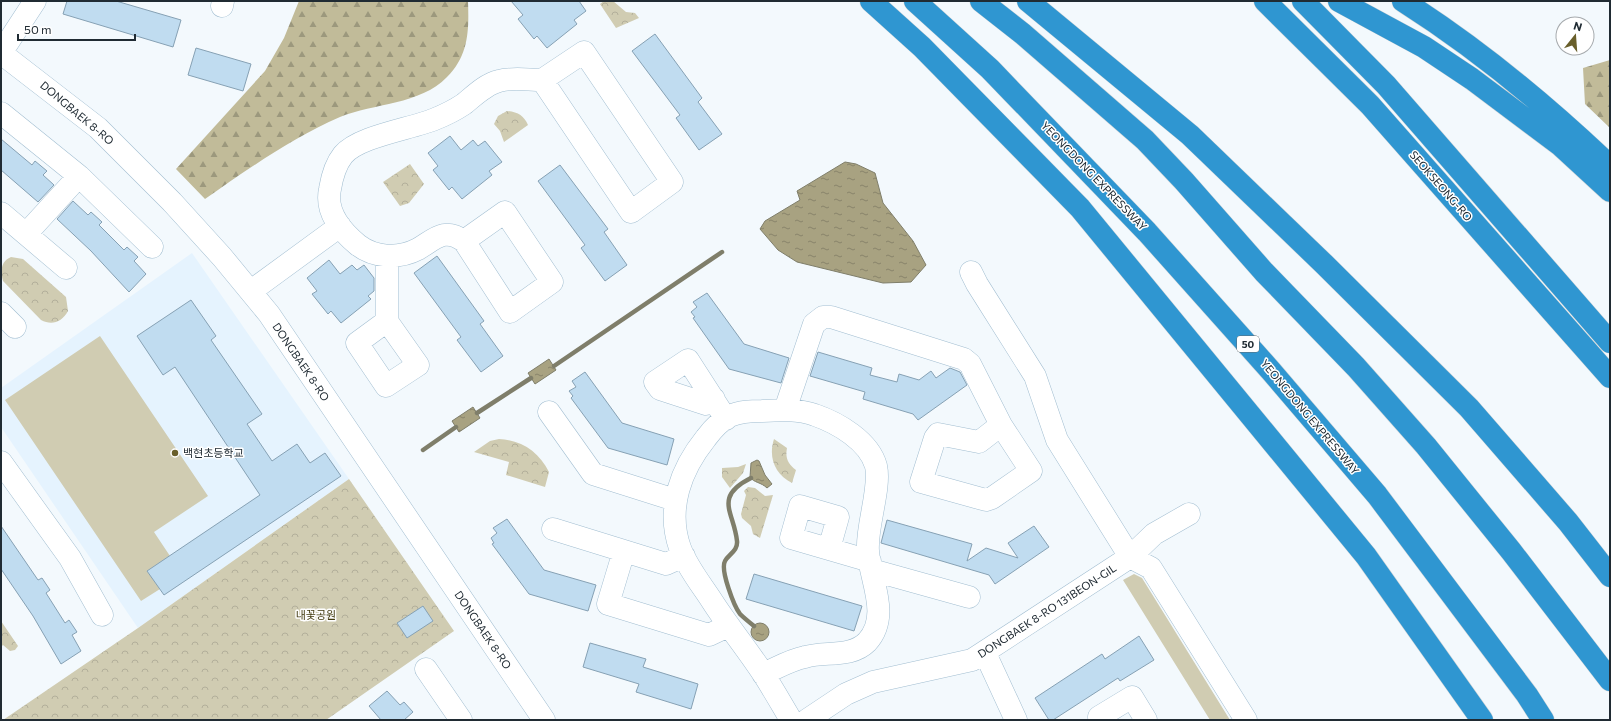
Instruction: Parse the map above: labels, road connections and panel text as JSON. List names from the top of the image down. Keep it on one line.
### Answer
{"streets":{"highway":["YEONGDONG EXPRESSWAY","SEOKSEONG-RO","50"],"street":["DONGBAEK 8-RO","DONGBAEK 8-RO 131BEON-GIL"]},"parks":["내꽃공원"],"places":["백현초등학교"],"scale_bar":"50 m","north":"top"}
